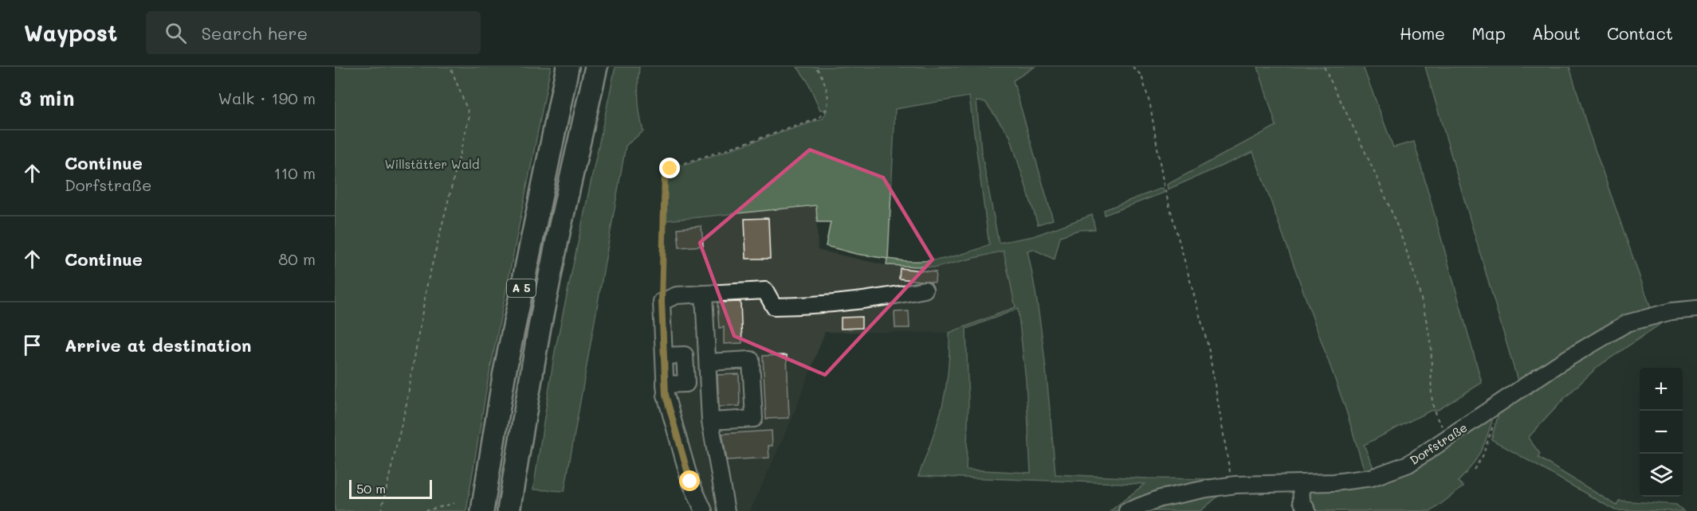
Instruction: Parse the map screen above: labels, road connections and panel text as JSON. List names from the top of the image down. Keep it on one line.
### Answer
{"streets":{"highway":["A 5"],"street":["Dorfstraße"]},"parks":["Willstätter Wald"],"scale_bar":"50 m","page":{"header":"Waypost","search":"Search here","nav":["Home","Map","About","Contact"],"heading":["3 min","Walk · 190 m"],"list":[["Continue","Dorfstraße","110 m"],["Continue","80 m"],"Arrive at destination"],"map_buttons":["+","−"],"scale":"50 m"}}
